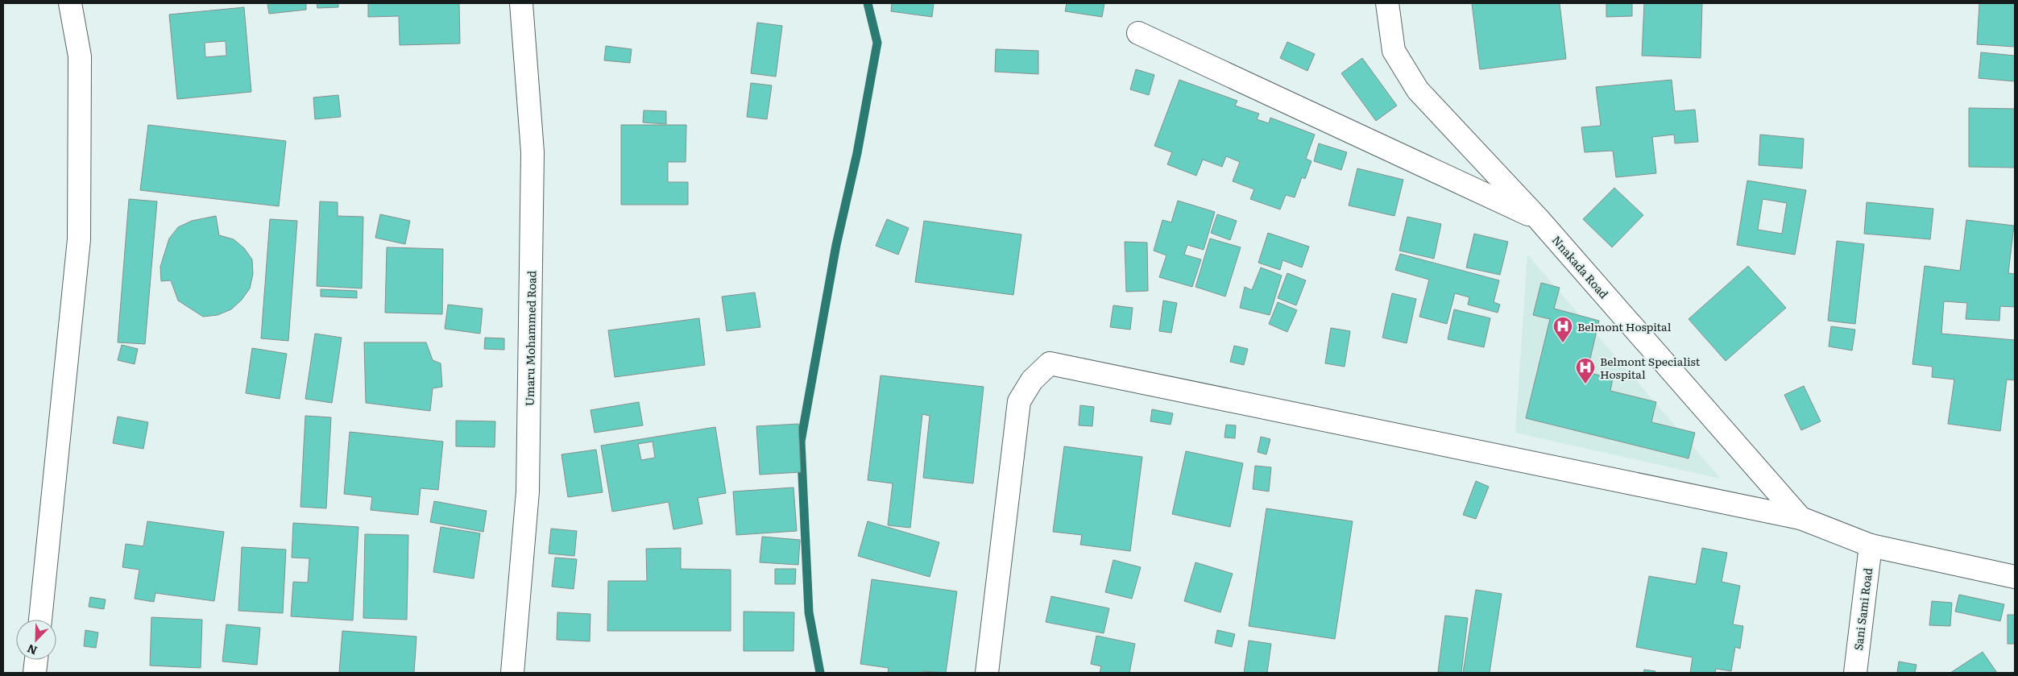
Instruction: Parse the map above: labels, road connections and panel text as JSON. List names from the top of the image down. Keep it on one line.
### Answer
{"streets":{"street":["Nnakada Road","Umaru Mohammed Road","Sani Sami Road"]},"places":{"hospital":["Belmont Hospital","Belmont Specialist Hospital"]},"north":"bottom left"}
